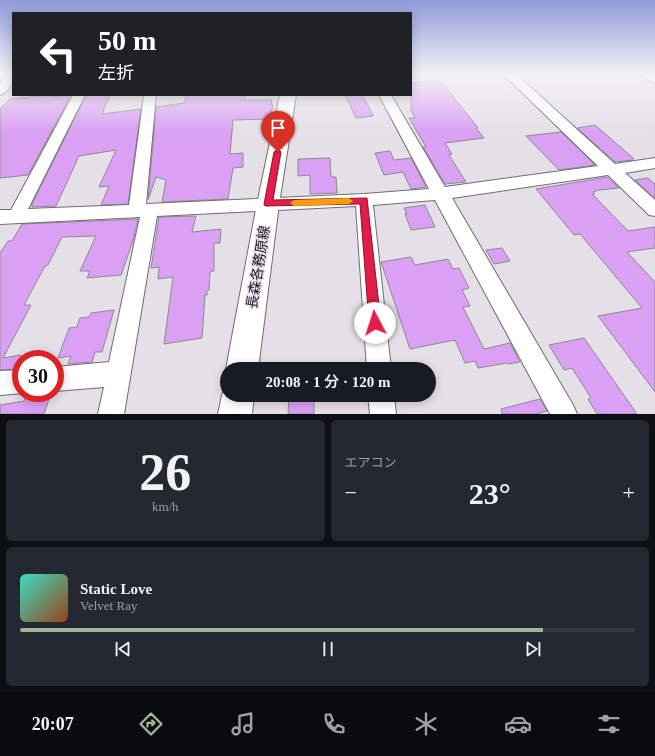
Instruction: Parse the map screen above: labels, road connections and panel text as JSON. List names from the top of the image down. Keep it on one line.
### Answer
{"streets":{"main road":["長森各務原線"]},"page":{"turn":["50 m","左折"],"limit":"30","trip":"20:08 · 1 分 · 120 m","tile":[["26","km/h"],"エアコン"],"heat":["−","23°","+"],"song":["Static Love","Velvet Ray"],"tabs":"20:07"}}
